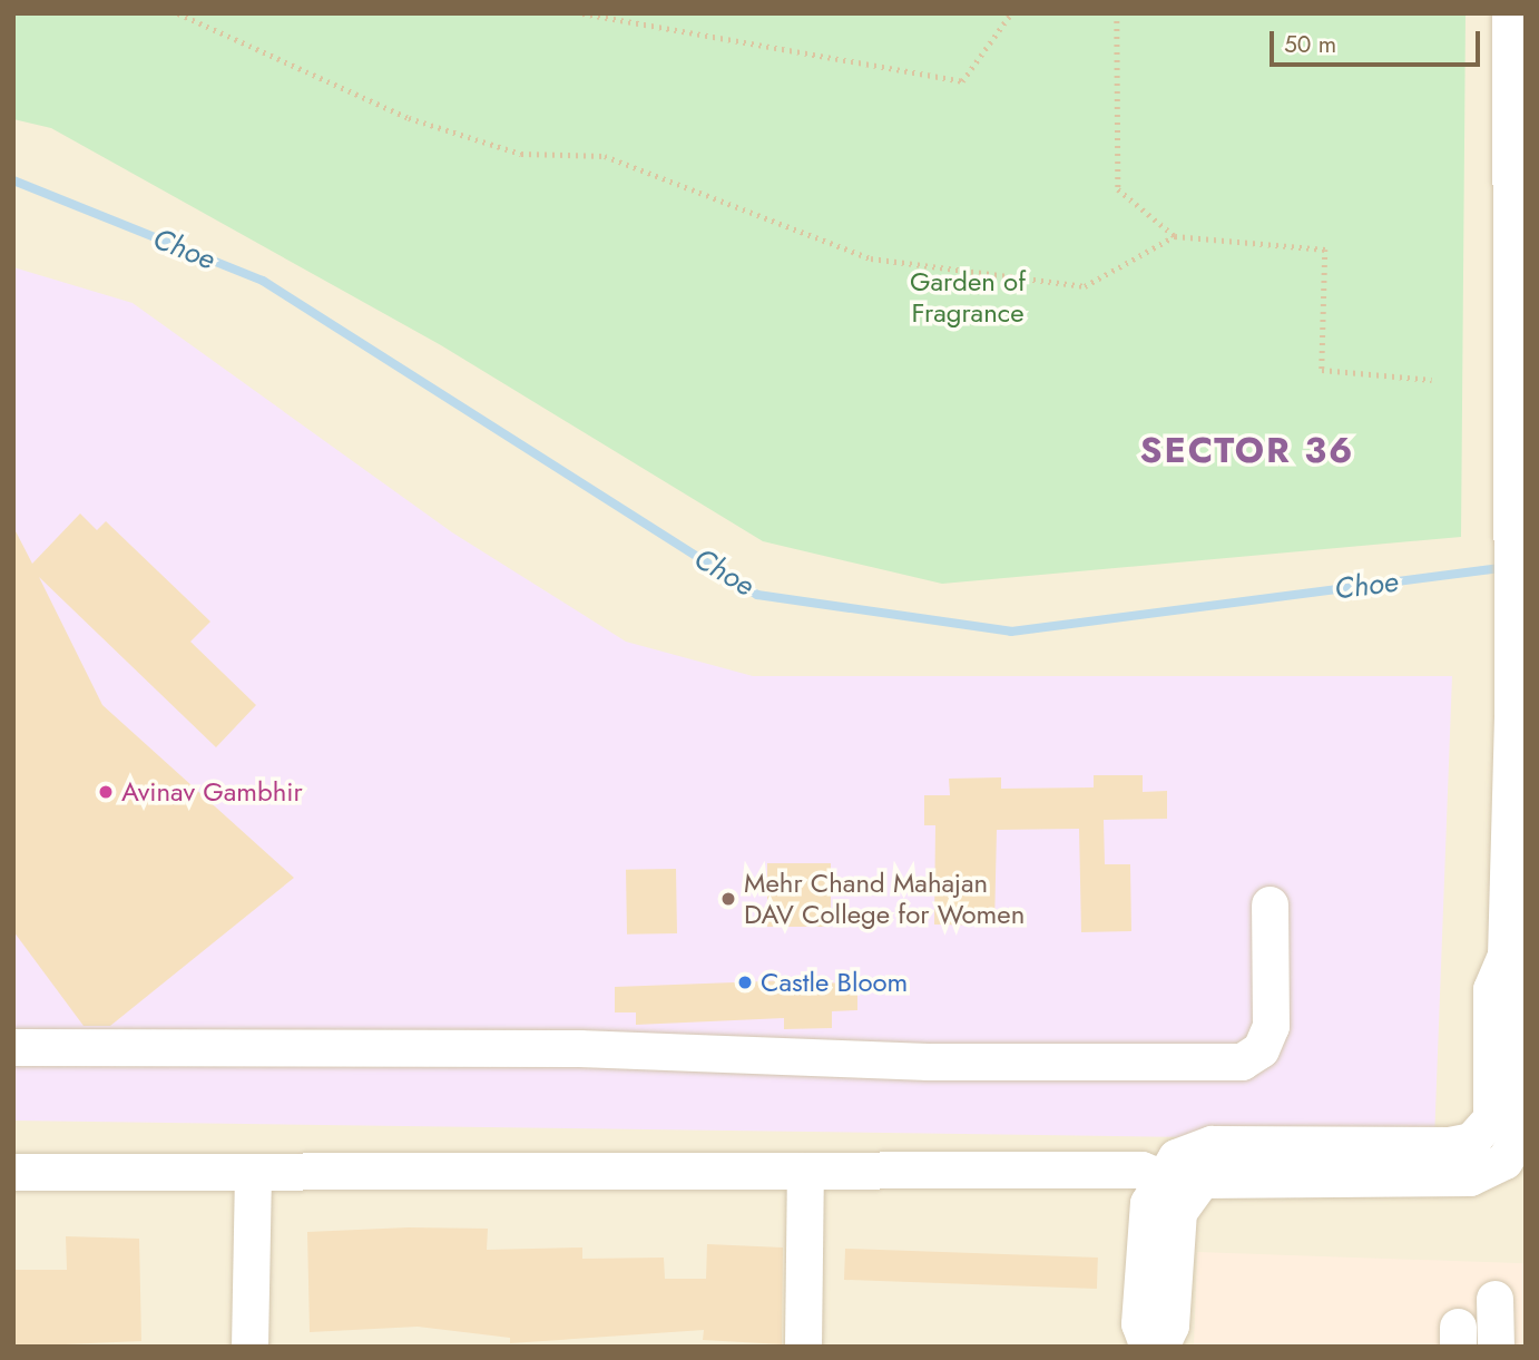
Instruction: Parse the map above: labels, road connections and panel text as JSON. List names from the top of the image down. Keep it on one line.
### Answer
{"districts":["SECTOR 36"],"water":["Choe"],"parks":["Garden of Fragrance"],"places":["Avinav Gambhir","Mehr Chand Mahajan DAV College for Women","Castle Bloom"],"scale_bar":"50 m"}
